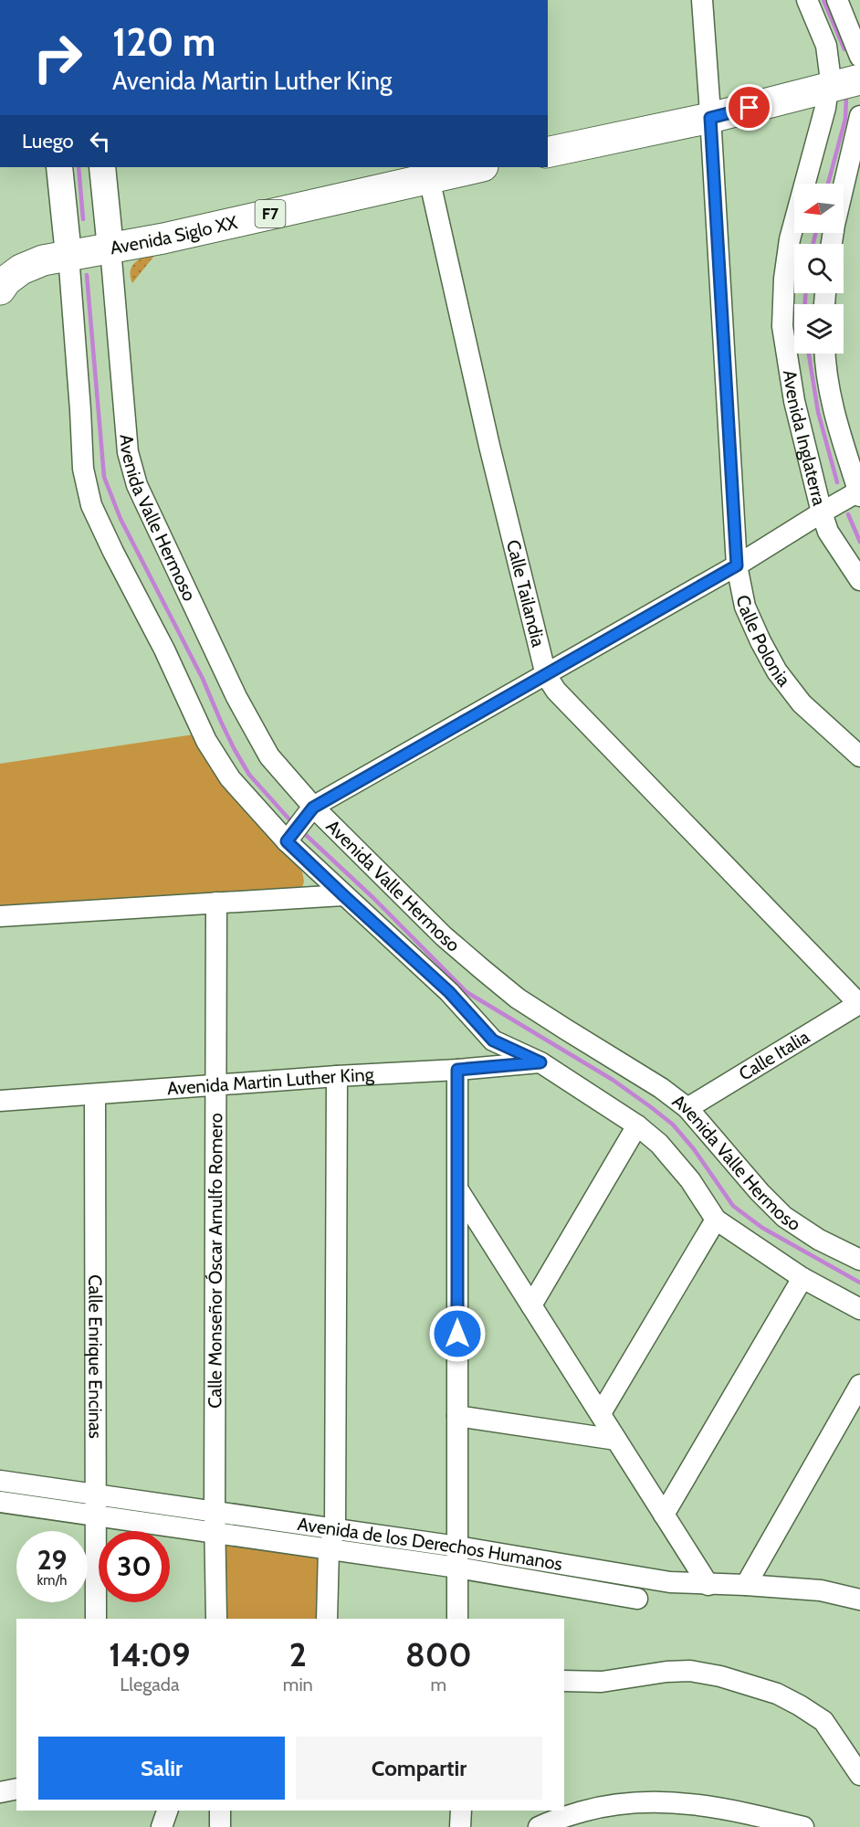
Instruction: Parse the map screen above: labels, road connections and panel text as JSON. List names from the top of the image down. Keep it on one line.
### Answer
{"streets":{"highway":["F7","Avenida Siglo XX"],"main road":["Avenida Valle Hermoso"],"street":["Avenida Inglaterra","Calle Tailandia","Calle Polonia","Calle Italia","Avenida Martin Luther King","Calle Monseñor Óscar Arnulfo Romero","Calle Enrique Encinas","Avenida de los Derechos Humanos"]},"crossings":[["Avenida Siglo XX","Avenida Valle Hermoso"],["Avenida Siglo XX","Calle Tailandia"],["Avenida Valle Hermoso","Calle Italia"],["Calle Tailandia","Calle Italia"],["Avenida Martin Luther King","Calle Monseñor Óscar Arnulfo Romero"],["Avenida Martin Luther King","Calle Enrique Encinas"],["Calle Monseñor Óscar Arnulfo Romero","Avenida de los Derechos Humanos"],["Calle Enrique Encinas","Avenida de los Derechos Humanos"]],"north":"left","page":{"turn":["120 m","Avenida Martin Luther King"],"then":"Luego","speed":"29 km/h","limit":"30","eta":["14:09","Llegada","2","min","800","m"],"buttons":["Salir","Compartir"]}}
